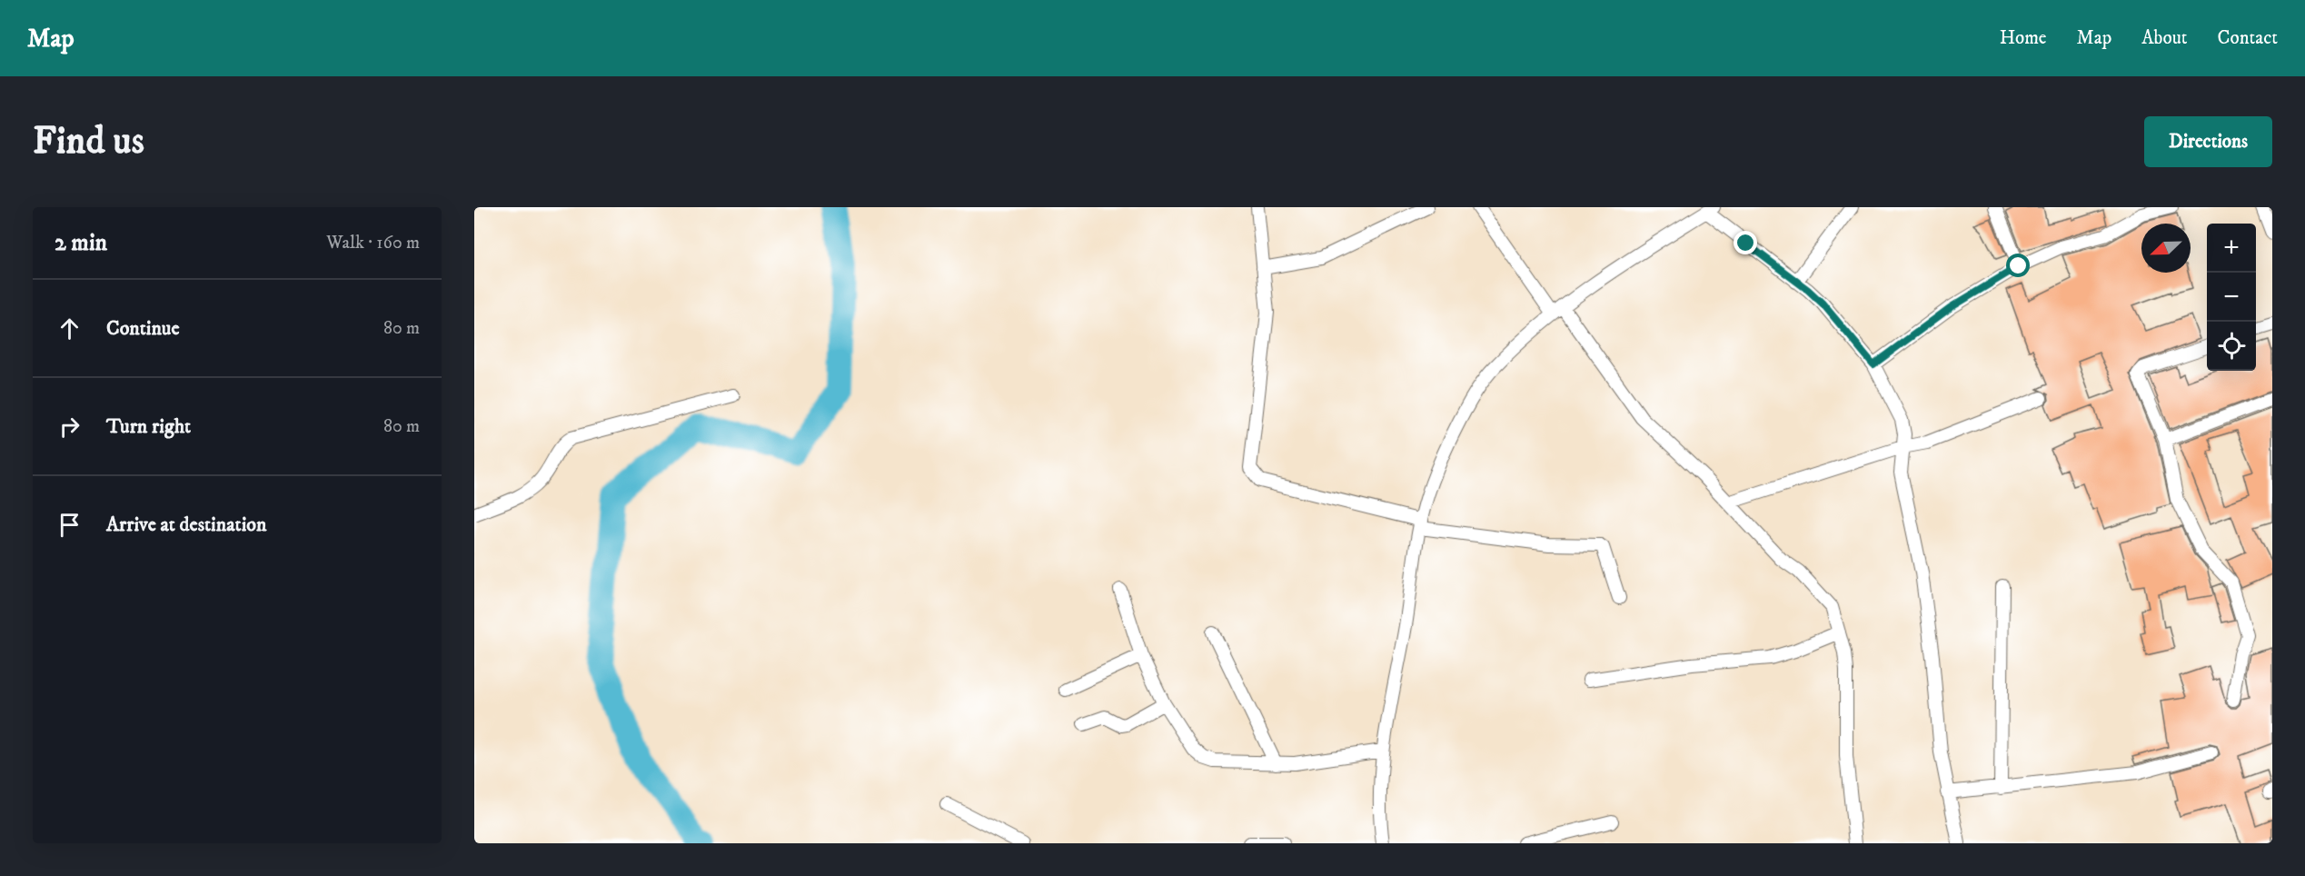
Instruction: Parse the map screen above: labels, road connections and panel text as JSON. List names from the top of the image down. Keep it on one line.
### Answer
{"north":"bottom left","page":{"header":"Map","nav":["Home","Map","About","Contact"],"buttons":"Directions","title":"Find us","heading":["2 min","Walk · 160 m"],"map_buttons":["+","−"],"list":[["Continue","80 m"],["Turn right","80 m"],"Arrive at destination"]}}
